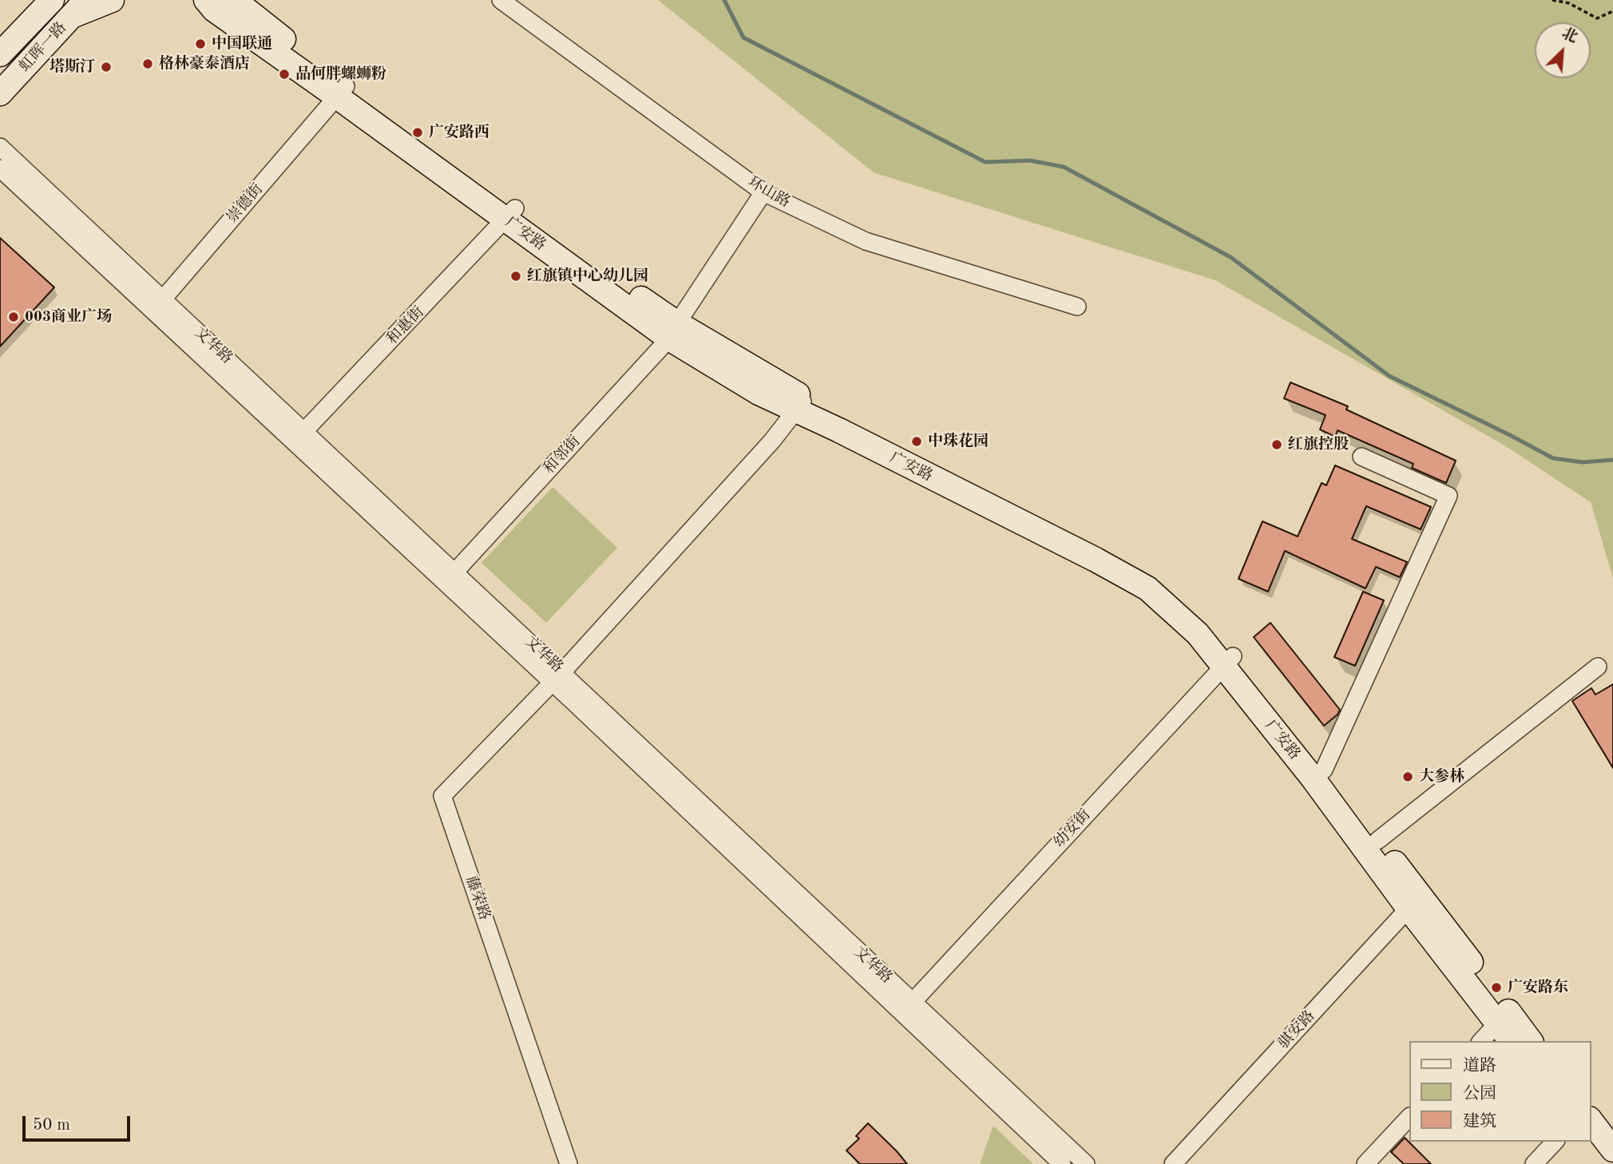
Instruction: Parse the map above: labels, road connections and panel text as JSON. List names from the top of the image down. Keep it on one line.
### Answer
{"streets":{"street":["虹晖一路","环山路","崇德街","广安路","和惠街","文华路","和邻街","幼安街","藤荣路","骐安路"]},"crossings":[["环山路","和邻街"],["崇德街","广安路"],["崇德街","文华路"],["广安路","和惠街"],["广安路","和邻街"],["广安路","幼安街"],["广安路","骐安路"],["和惠街","文华路"],["文华路","和邻街"],["文华路","幼安街"],["文华路","藤荣路"]],"places":["中国联通","格林豪泰酒店","塔斯汀","品何胖螺蛳粉","广安路西","红旗镇中心幼儿园","003商业广场","中珠花园","红旗控股","大参林","广安路东"],"legend":["道路","公园","建筑"],"scale_bar":"50 m","north":"top right"}
